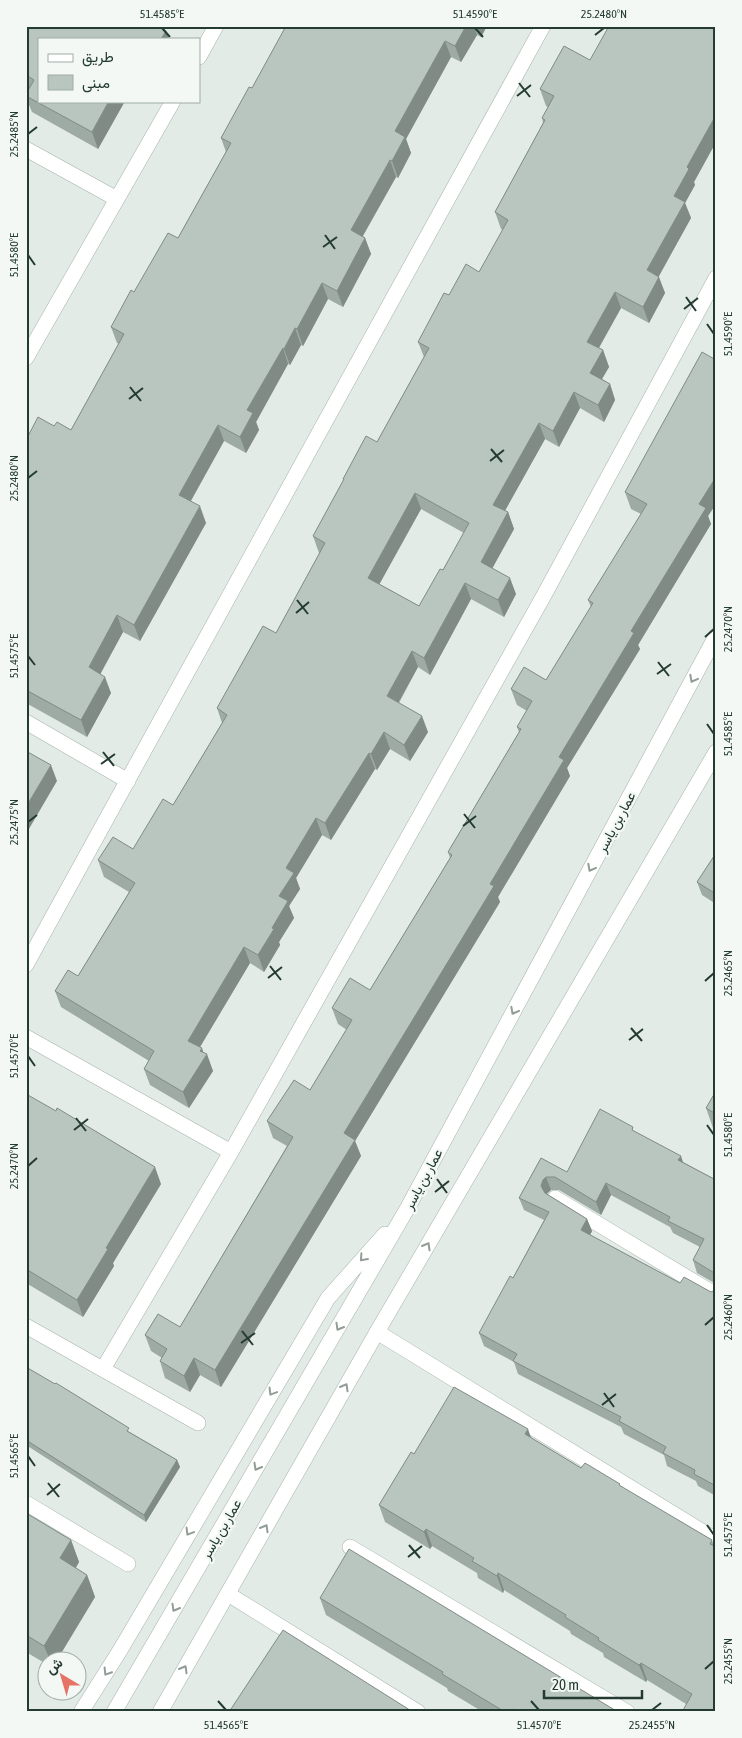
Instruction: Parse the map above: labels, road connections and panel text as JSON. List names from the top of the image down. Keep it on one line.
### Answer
{"streets":{"street":["عمار بن ياسر"]},"legend":["طريق","مبنى"],"scale_bar":"20 m","north":"top left","coordinates":["51.4585°E","51.4590°E","25.2480°N","25.2485°N","51.4580°E","25.2470°N","51.4575°E","25.2475°N","25.2465°N","51.4570°E","25.2460°N","51.4565°E","25.2455°N"]}
